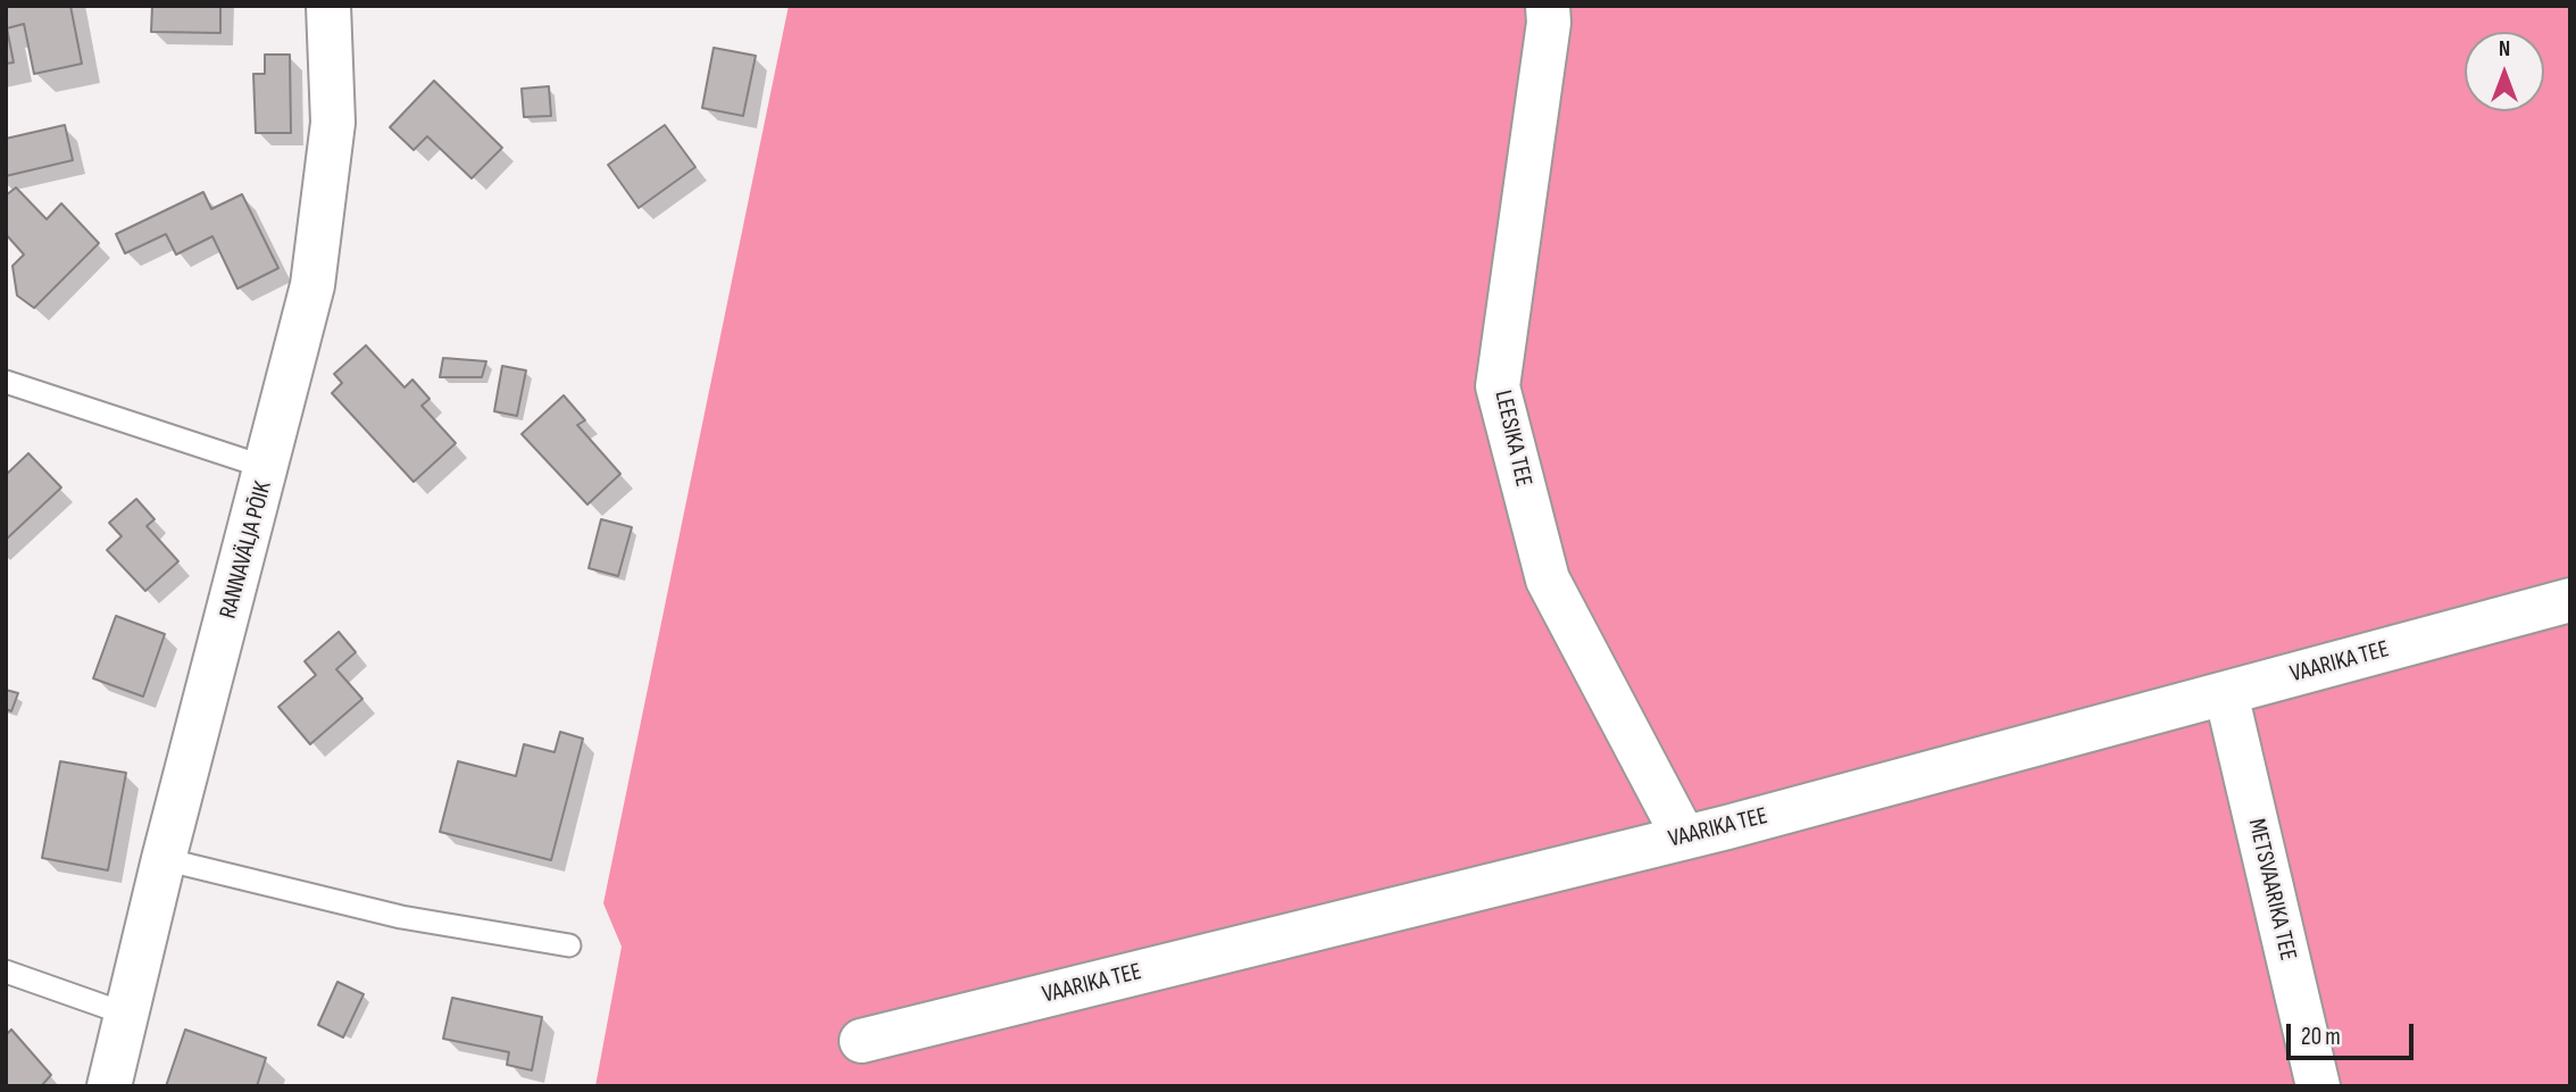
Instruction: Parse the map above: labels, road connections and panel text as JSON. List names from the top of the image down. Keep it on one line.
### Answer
{"streets":{"street":["LEESIKA TEE","RANNAVÄLJA PÕIK","VAARIKA TEE","METSVAARIKA TEE"]},"crossings":[["LEESIKA TEE","VAARIKA TEE"],["VAARIKA TEE","METSVAARIKA TEE"]],"scale_bar":"20 m","north":"top"}
